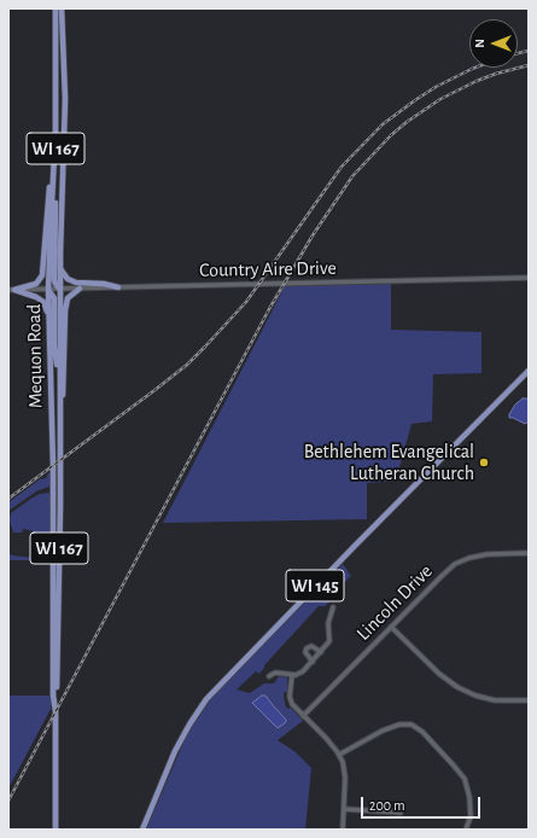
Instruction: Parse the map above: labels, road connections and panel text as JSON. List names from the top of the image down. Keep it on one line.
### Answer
{"streets":{"main road":["WI 167","Mequon Road","WI 145"],"street":["Country Aire Drive","Lincoln Drive"]},"crossings":[["Country Aire Drive","Mequon Road"]],"places":["Bethlehem Evangelical Lutheran Church"],"scale_bar":"200 m","north":"left"}
